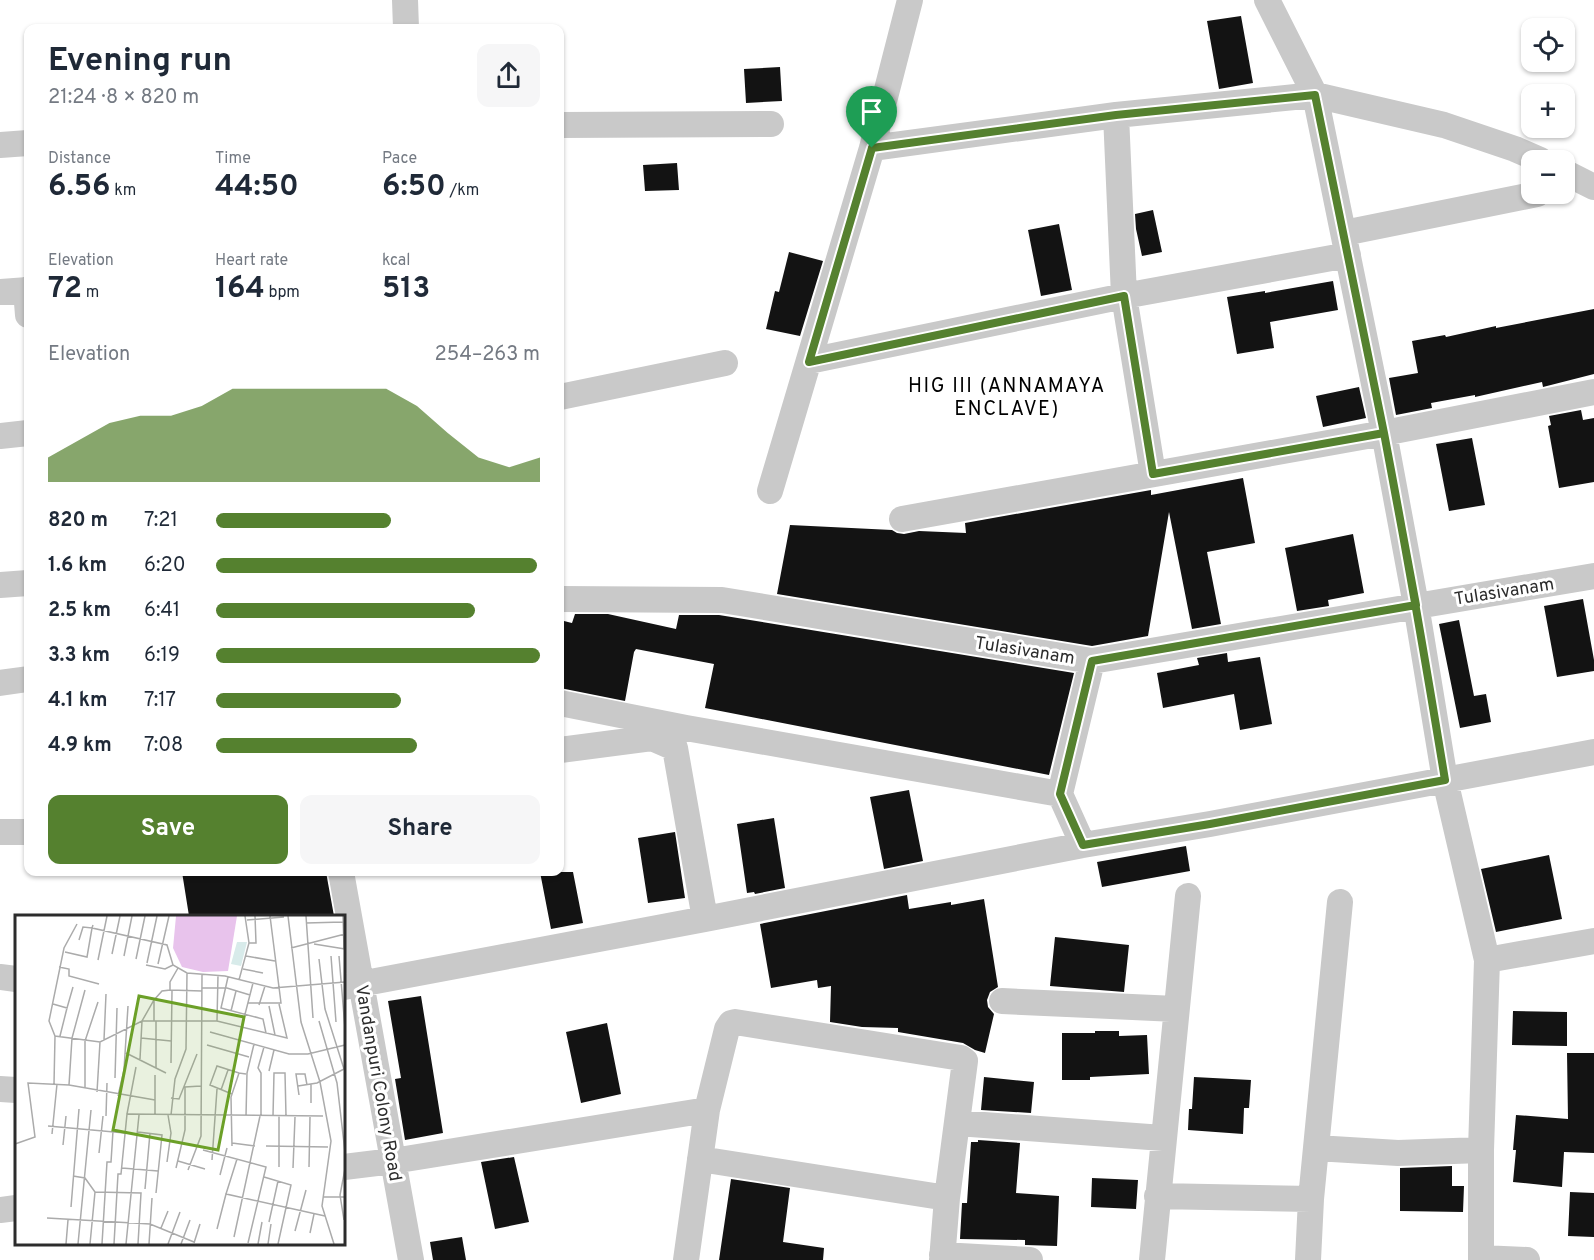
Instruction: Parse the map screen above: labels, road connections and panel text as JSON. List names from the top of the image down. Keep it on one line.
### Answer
{"streets":{"street":["Tulasivanam","Vandanpuri Colony Road"]},"districts":["HIG III (ANNAMAYA ENCLAVE)"],"page":{"map_buttons":["+","−"],"heading":["Evening run","21:24 · 8 × 820 m"],"stats":[["Distance","6.56 km"],["Time","44:50"],["Pace","6:50 /km"],["Elevation","72 m"],["Heart rate","164 bpm"],["kcal","513"]],"chart":["Elevation","254–263 m"],"list":[{"name":"820 m","note":"7:21"},{"name":"1.6 km","note":"6:20"},{"name":"2.5 km","note":"6:41"},{"name":"3.3 km","note":"6:19"},{"name":"4.1 km","note":"7:17"},{"name":"4.9 km","note":"7:08"}],"buttons":["Save","Share"]}}
